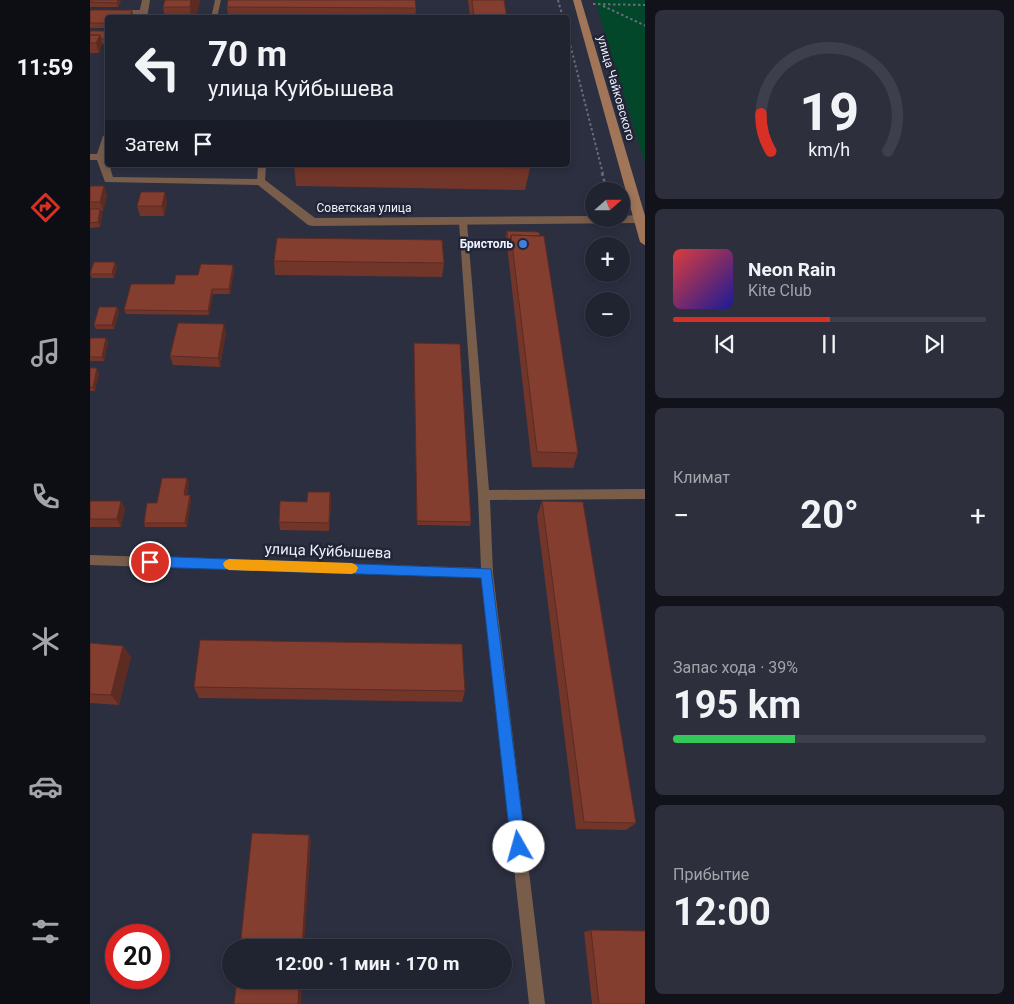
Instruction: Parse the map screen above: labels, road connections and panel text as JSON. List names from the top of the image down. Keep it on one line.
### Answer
{"streets":{"street":["улица Чайковского","Советская улица"],"lane":["улица Куйбышева"]},"crossings":[["улица Чайковского","Советская улица"]],"places":["Бристоль"],"north":"right","page":{"tabs":"11:59","turn":["70 m","улица Куйбышева"],"then":"Затем","map_buttons":["+","−"],"song":["Neon Rain","Kite Club"],"tile":["Климат",["Запас хода · 39%","195 km"],["Прибытие","12:00"]],"heat":["−","20°","+"],"limit":"20","trip":"12:00 · 1 мин · 170 m","gauge":["19","km/h"]}}
